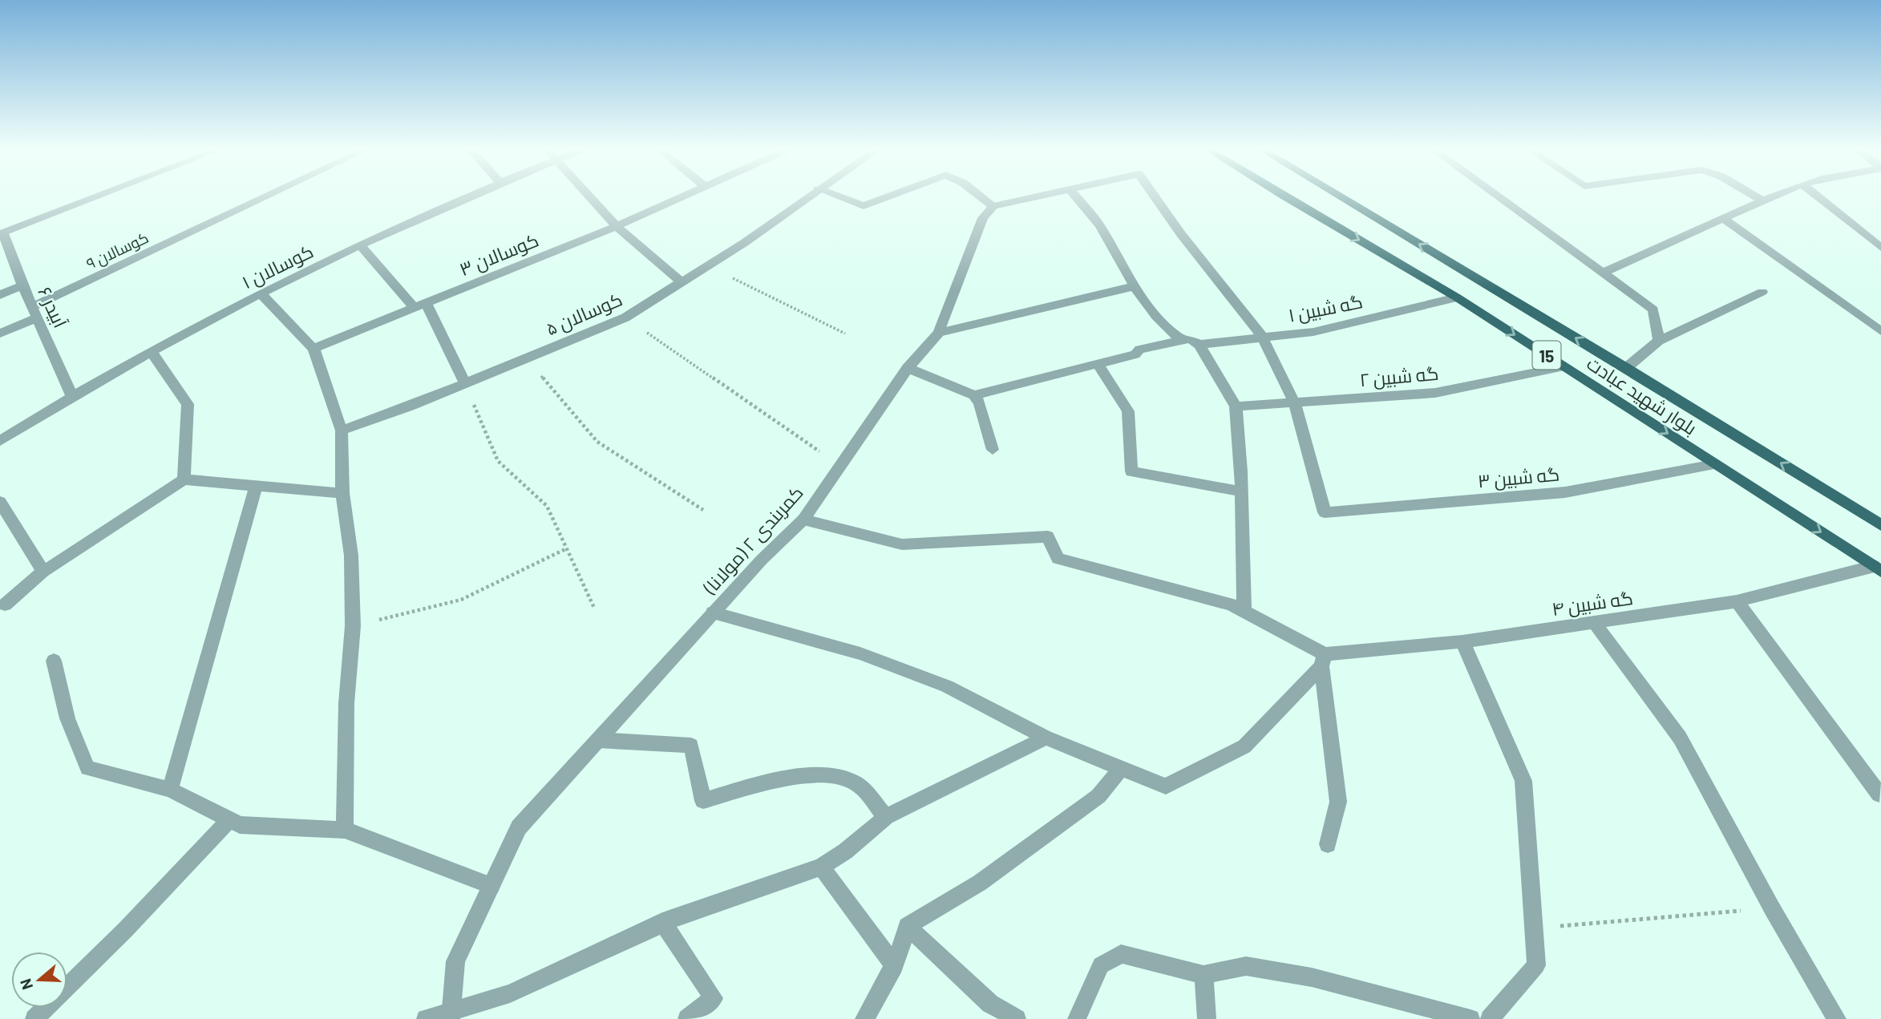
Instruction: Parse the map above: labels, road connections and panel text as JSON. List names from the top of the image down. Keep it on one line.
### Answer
{"streets":{"main road":["15","بلوار شهید عبادت"],"street":["کوسالان ۹","کوسالان ۳","کوسالان ۱","آبیدر ۶","گه شبین ۱","کوسالان ۵","گه شبین ۲","گه شبین ۳","کمربندی ۲ (مولانا)","گه شبین ۴"]},"crossings":[["کوسالان ۹","آبیدر ۶"],["کوسالان ۱","آبیدر ۶"],["گه شبین ۱","بلوار شهید عبادت"],["گه شبین ۲","بلوار شهید عبادت"],["گه شبین ۲","گه شبین ۳"],["بلوار شهید عبادت","گه شبین ۳"],["بلوار شهید عبادت","گه شبین ۴"]],"north":"left"}
